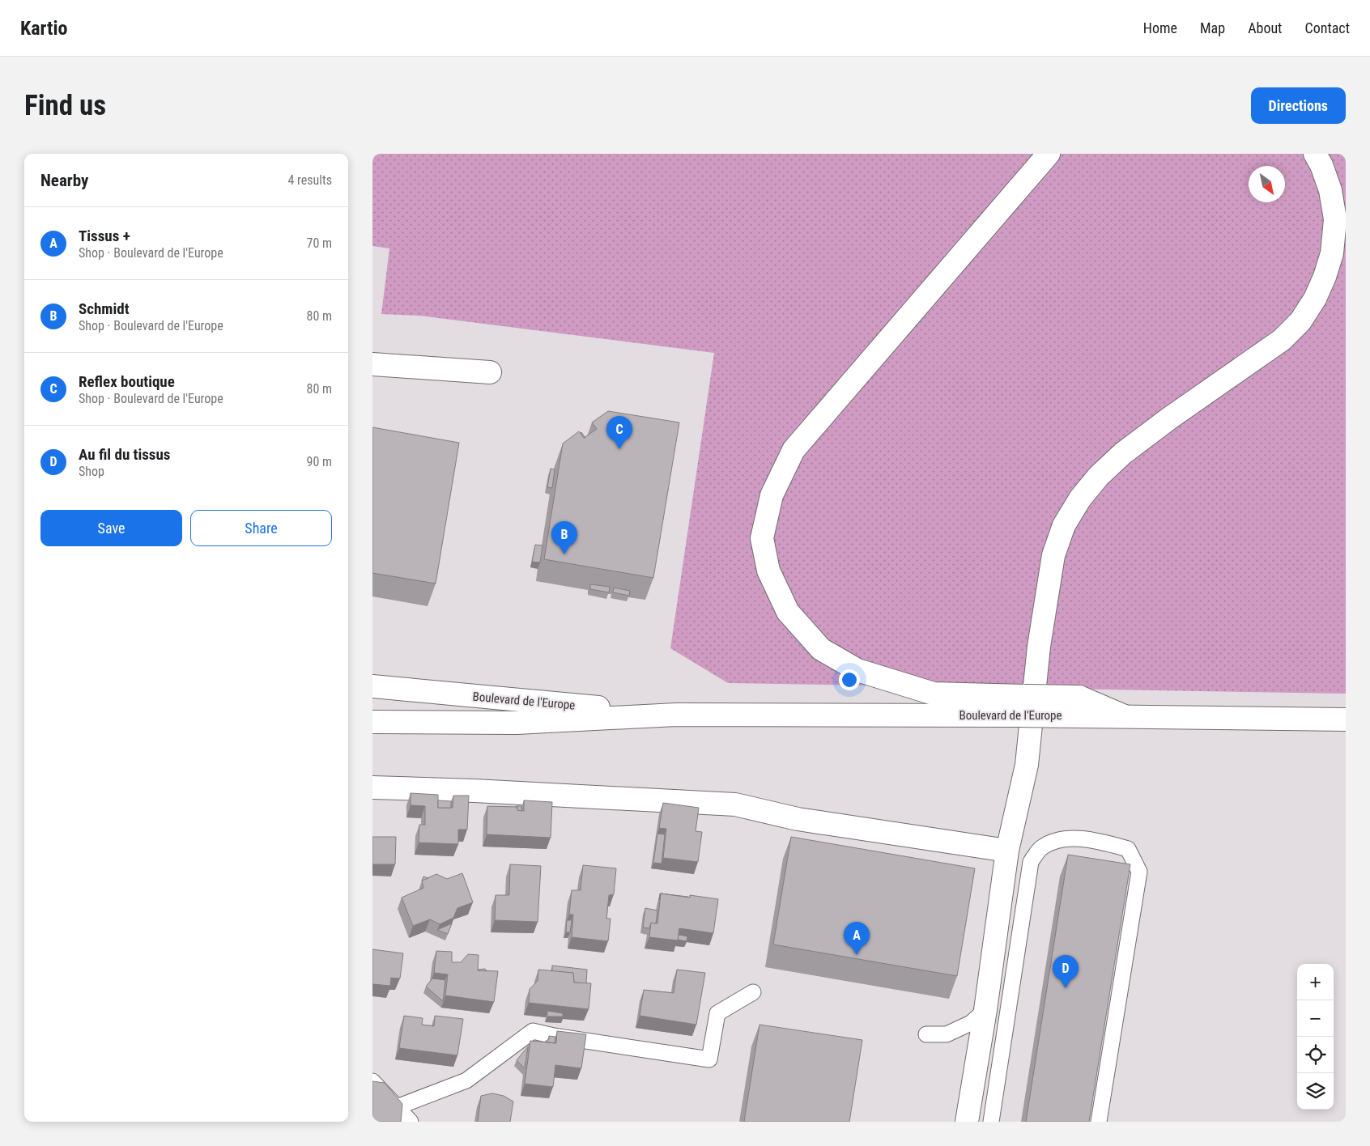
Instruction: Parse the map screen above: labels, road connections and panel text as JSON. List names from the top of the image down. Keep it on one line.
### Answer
{"streets":{"street":["Boulevard de l'Europe"]},"north":"bottom right","page":{"header":"Kartio","nav":["Home","Map","About","Contact"],"buttons":["Directions",["Save","Share"]],"title":"Find us","heading":["Nearby","4 results"],"list":[{"mark":"A","name":"Tissus +","note":"Shop · Boulevard de l'Europe","value":"70 m"},{"mark":"B","name":"Schmidt","note":"Shop · Boulevard de l'Europe","value":"80 m"},{"mark":"C","name":"Reflex boutique","note":"Shop · Boulevard de l'Europe","value":"80 m"},{"mark":"D","name":"Au fil du tissus","note":"Shop","value":"90 m"}],"pins":["C","B","A","D"],"map_buttons":["+","−"]}}
